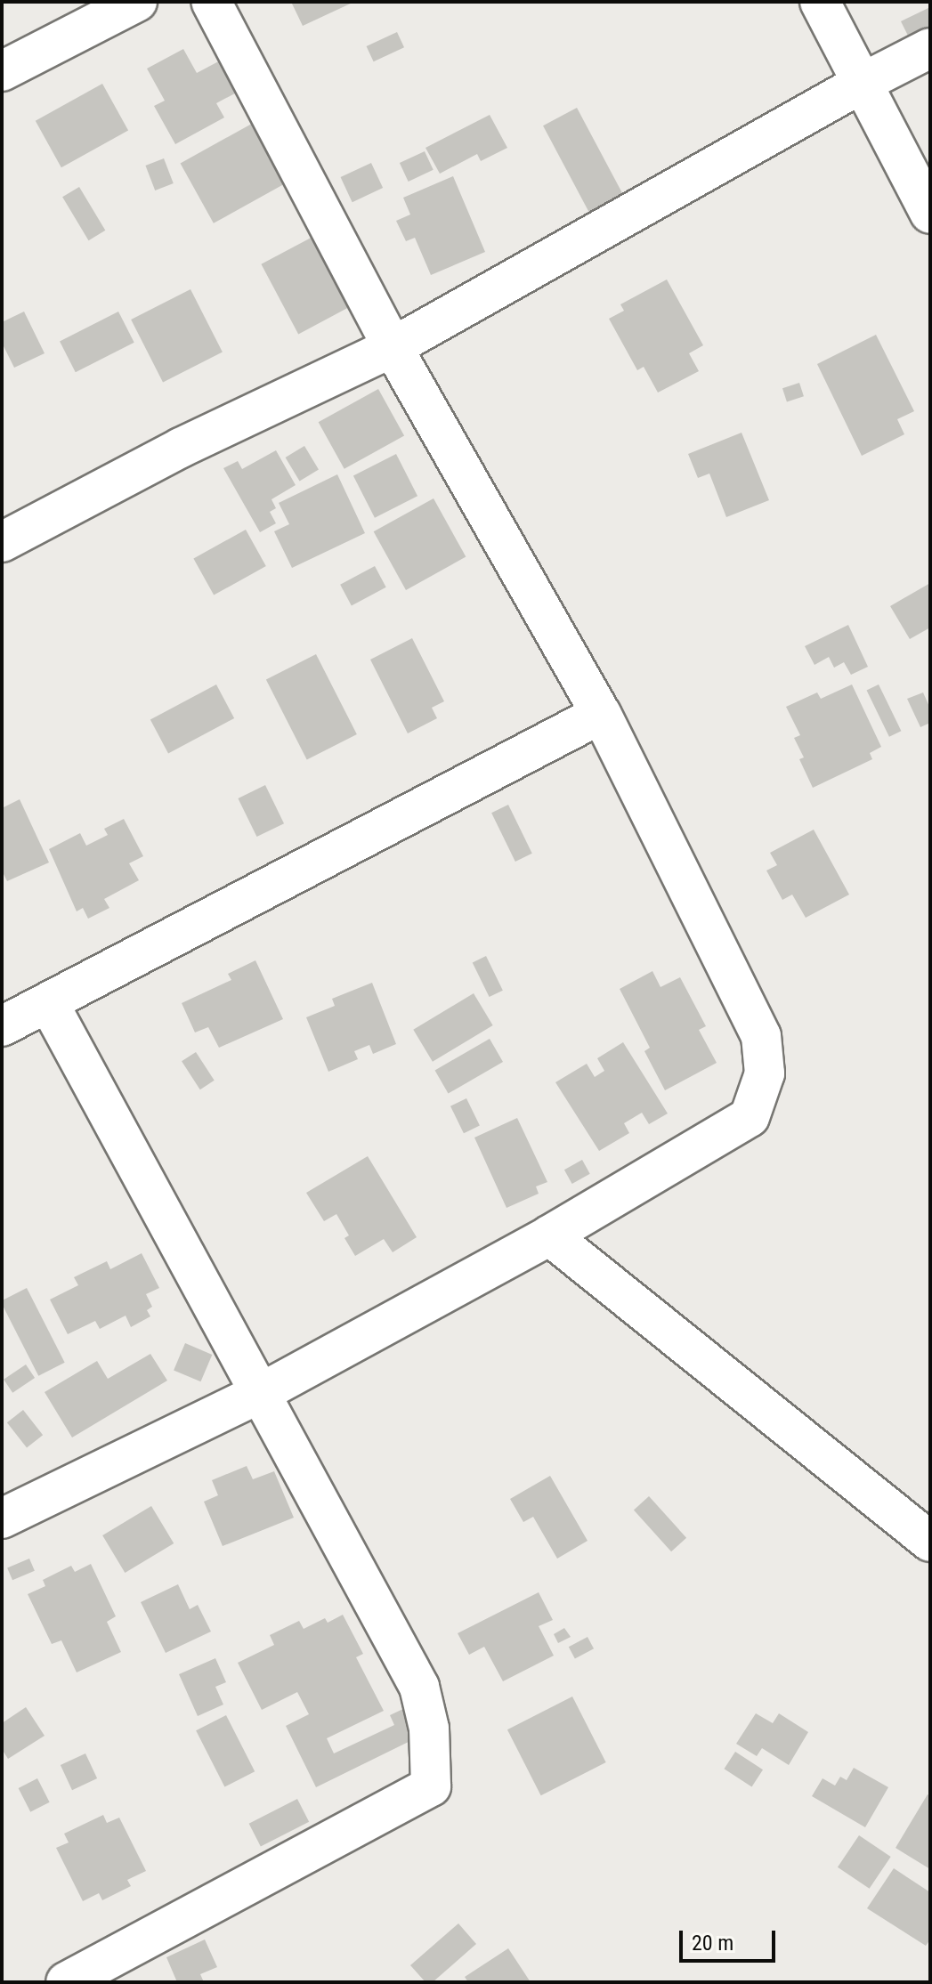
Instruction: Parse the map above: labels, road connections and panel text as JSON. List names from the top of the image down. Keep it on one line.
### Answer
{"scale_bar":"20 m"}
